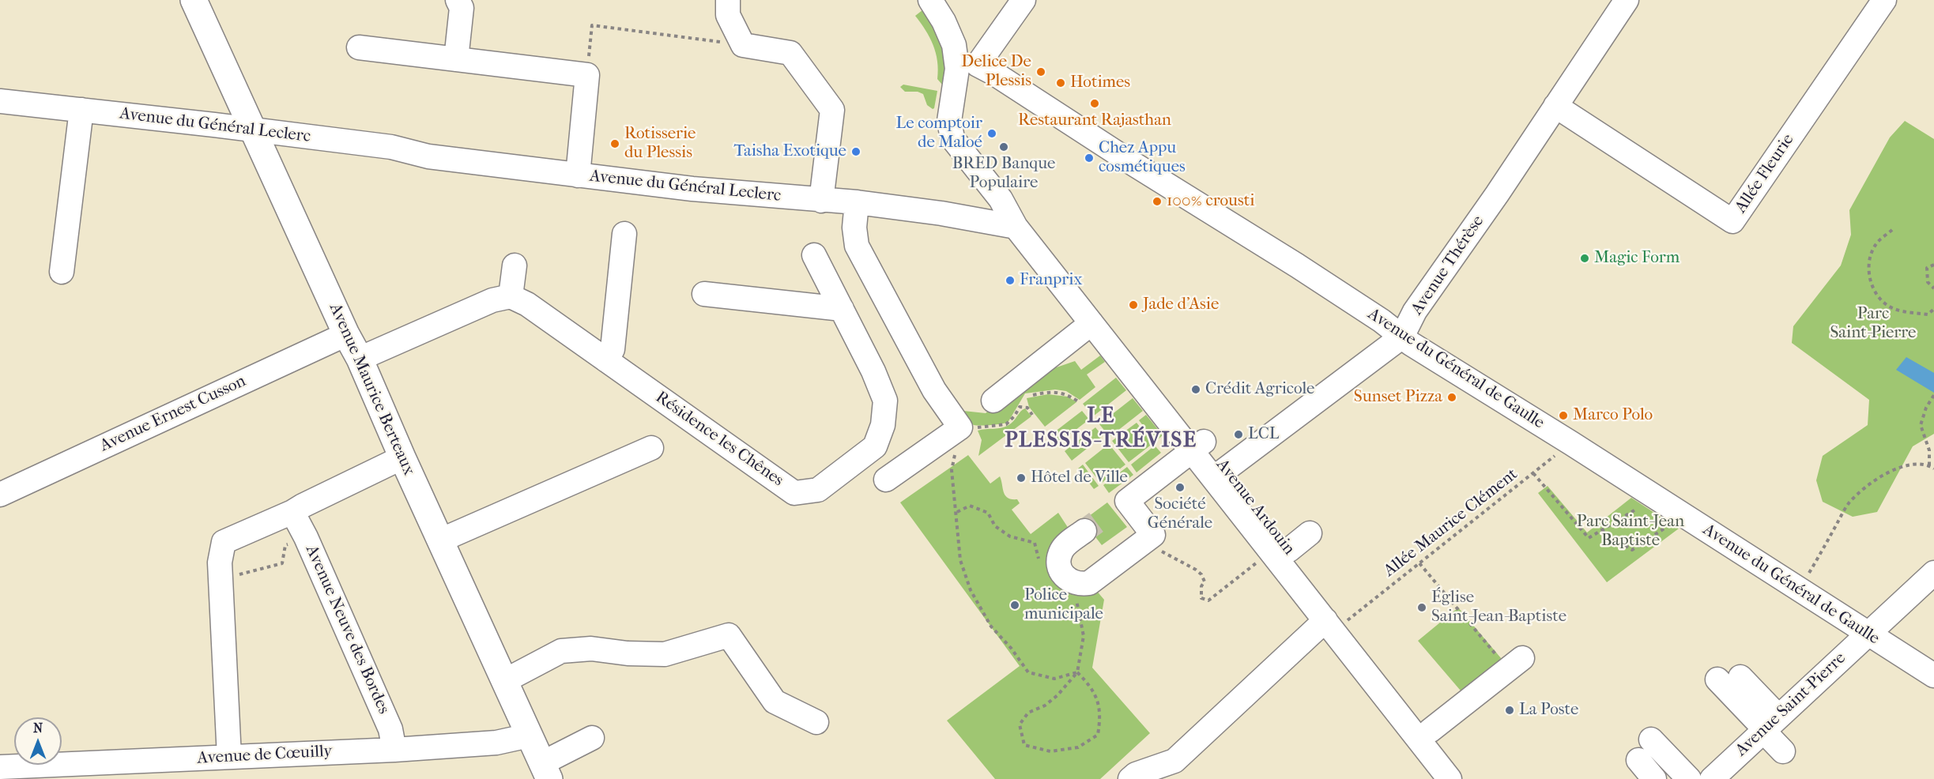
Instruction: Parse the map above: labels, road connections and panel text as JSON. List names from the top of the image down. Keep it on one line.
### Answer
{"streets":{"main road":["Avenue Maurice Berteaux"],"street":["Avenue du Général Leclerc","Allée Fleurie","Avenue Thérèse","Avenue du Général de Gaulle","Avenue Ernest Cusson","Résidence les Chênes","Avenue Ardouin","Avenue Neuve des Bordes","Avenue Saint-Pierre","Avenue de Cœuilly"],"path":["Allée Maurice Clément"]},"crossings":[["Avenue du Général Leclerc","Avenue Maurice Berteaux"],["Avenue du Général Leclerc","Avenue Ardouin"],["Allée Fleurie","Avenue Thérèse"],["Avenue Thérèse","Avenue du Général de Gaulle"],["Avenue Thérèse","Avenue Ardouin"],["Avenue du Général de Gaulle","Avenue Ardouin"],["Avenue du Général de Gaulle","Allée Maurice Clément"],["Avenue du Général de Gaulle","Avenue Saint-Pierre"],["Avenue Maurice Berteaux","Avenue Ernest Cusson"],["Avenue Maurice Berteaux","Avenue de Cœuilly"],["Avenue Ardouin","Allée Maurice Clément"],["Avenue Neuve des Bordes","Avenue de Cœuilly"]],"districts":["LE PLESSIS-TRÉVISE"],"parks":["Parc Saint-Pierre","Parc Saint-Jean Baptiste"],"places":["Delice De Plessis","Hotimes","Restaurant Rajasthan","Le comptoir de Maloé","Rotisserie du Plessis","BRED Banque Populaire","Taisha Exotique","Chez Appu cosmétiques","100% crousti","Magic Form","Franprix","Jade d'Asie","Crédit Agricole","Sunset Pizza","Marco Polo","LCL","Hôtel de Ville","Société Générale","Police municipale","Église Saint-Jean-Baptiste","La Poste"],"north":"top"}
